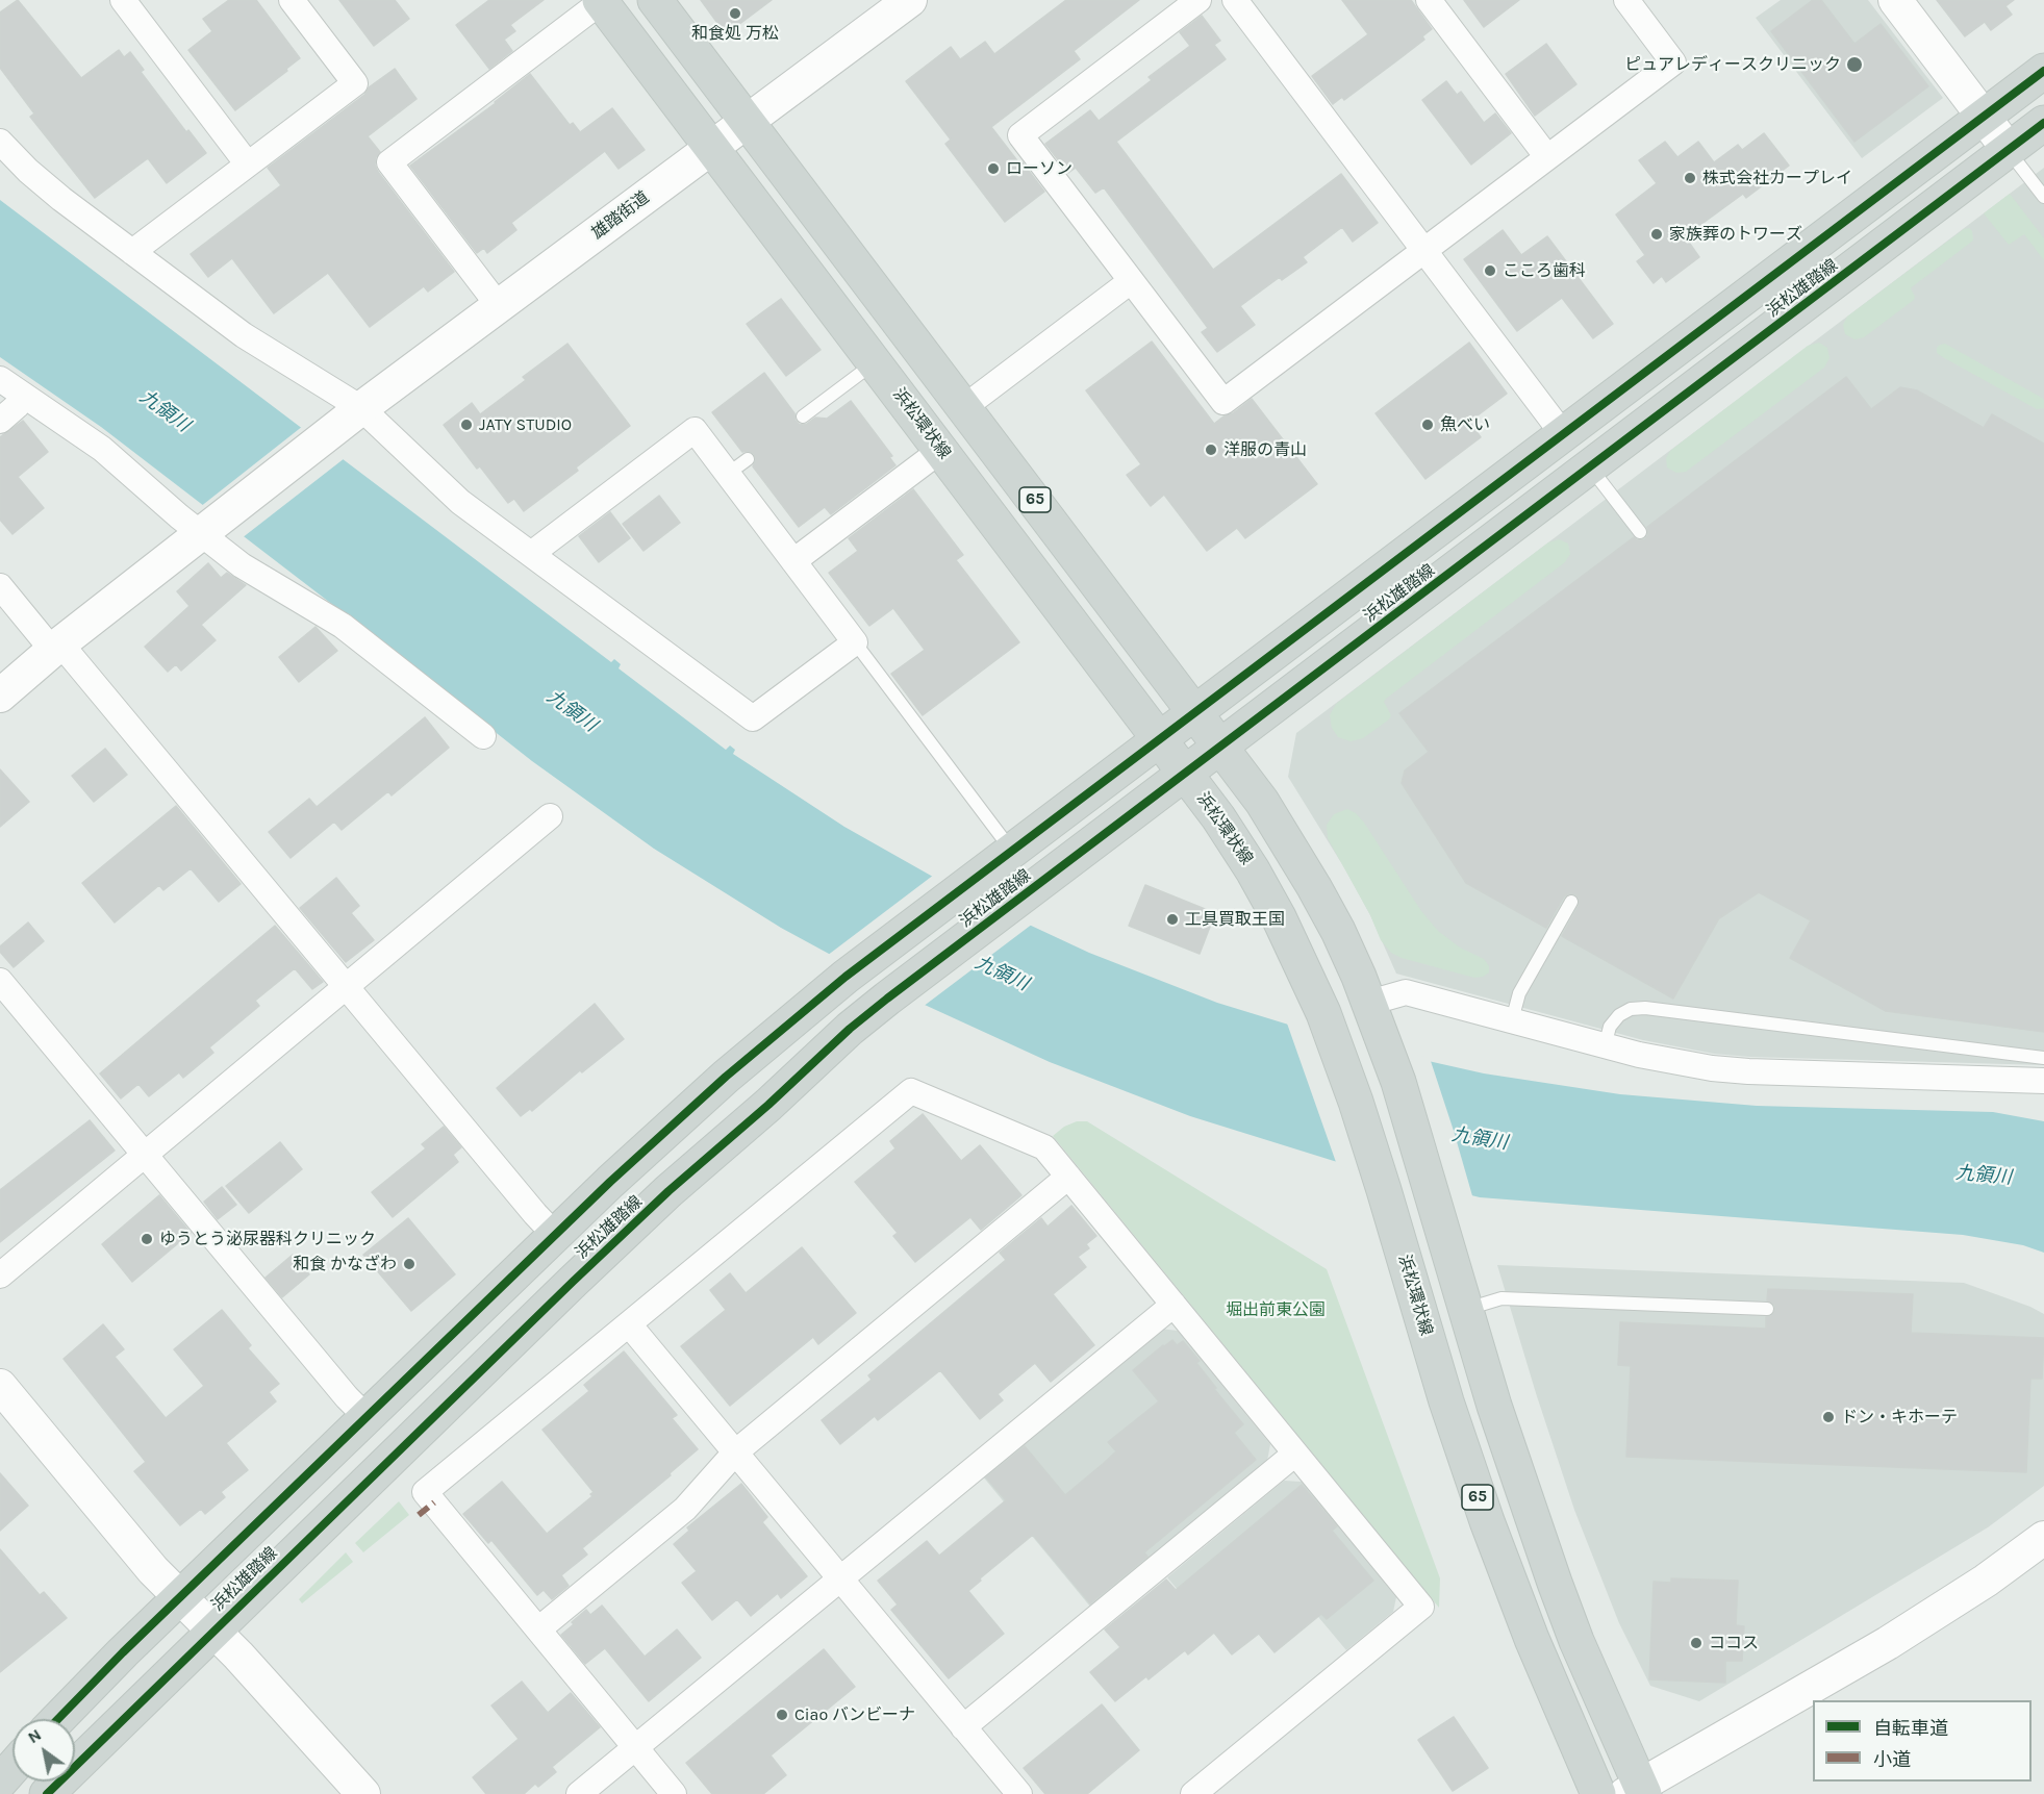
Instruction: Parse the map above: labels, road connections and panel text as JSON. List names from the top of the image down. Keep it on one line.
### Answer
{"streets":{"main road":["浜松雄踏線","浜松環状線","65"],"street":["雄踏街道"]},"crossings":[["雄踏街道","浜松環状線"],["雄踏街道","65"],["浜松雄踏線","浜松環状線"],["浜松雄踏線","65"]],"water":["九領川"],"parks":["堀出前東公園"],"places":["和食処 万松","ピュアレディースクリニック","ローソン","株式会社カープレイ","家族葬のトワーズ","こころ歯科","JATY STUDIO","魚べい","洋服の青山","工具買取王国","ゆうとう泌尿器科クリニック","和食 かなざわ","ドン・キホーテ","ココス","Ciao バンビーナ"],"legend":["自転車道","小道"],"north":"top left"}
